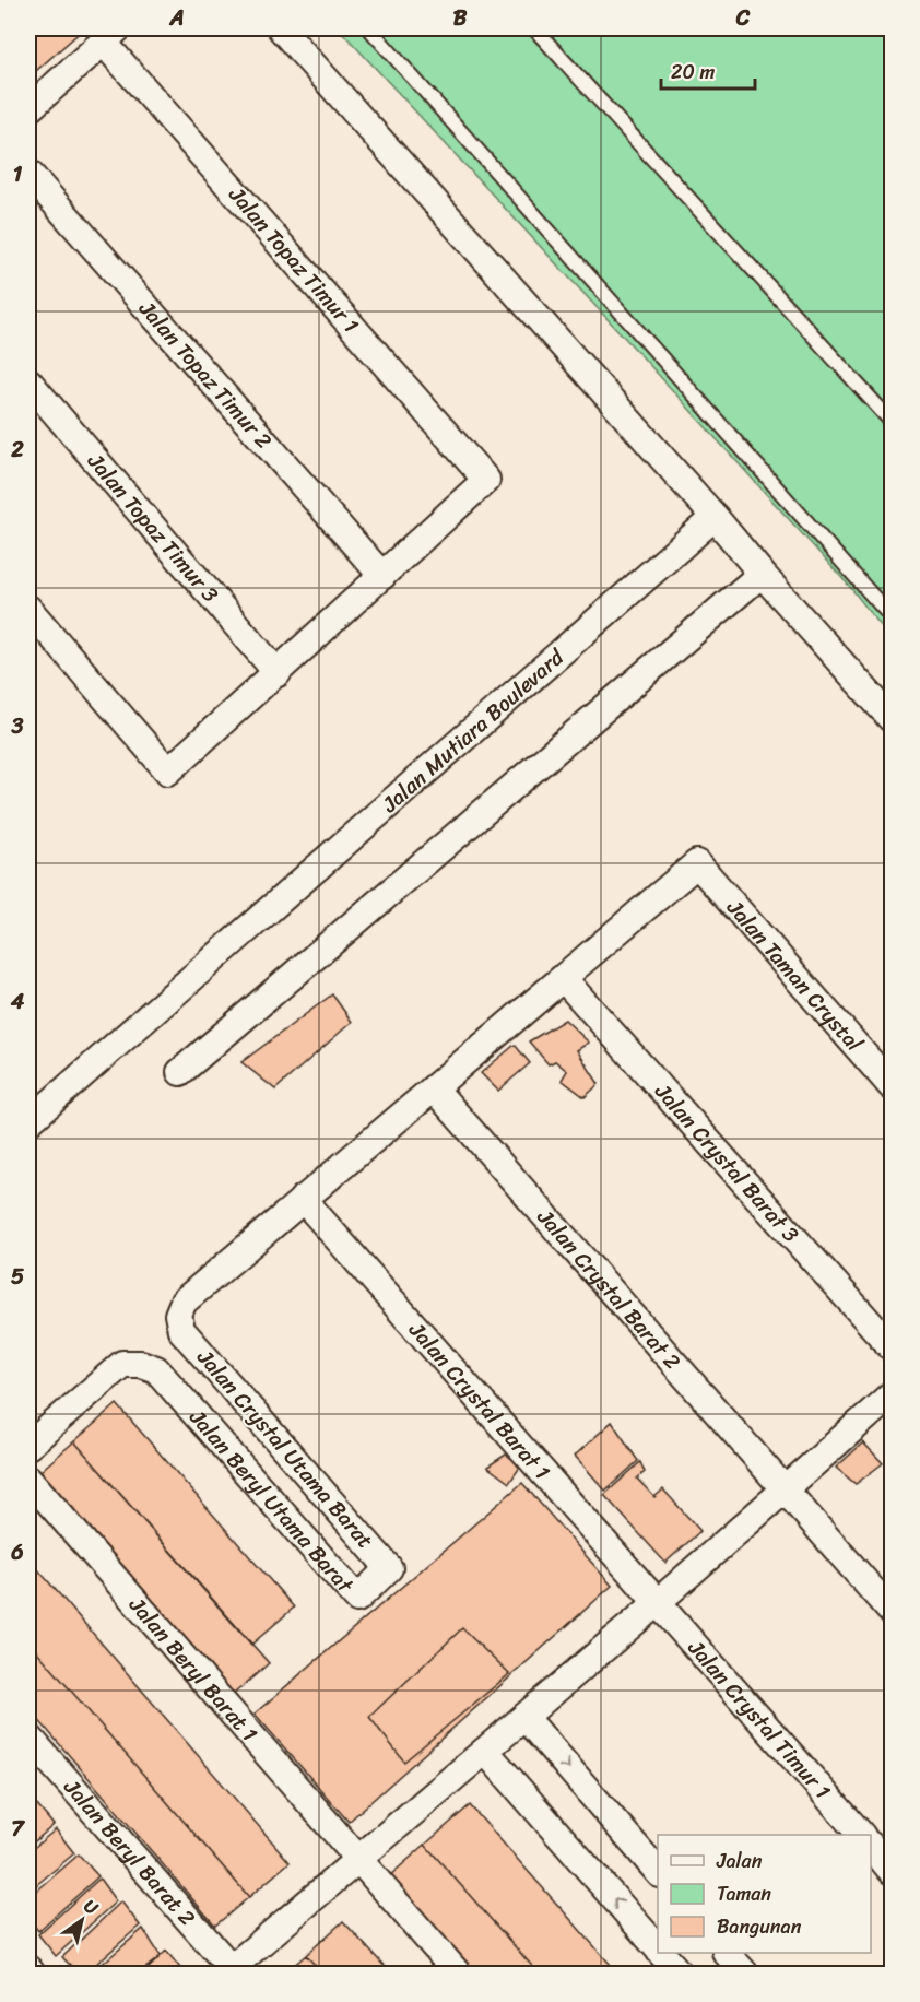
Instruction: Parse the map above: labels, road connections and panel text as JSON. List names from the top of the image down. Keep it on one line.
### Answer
{"streets":{"street":["Jalan Topaz Timur 1","Jalan Topaz Timur 2","Jalan Topaz Timur 3","Jalan Mutiara Boulevard","Jalan Taman Crystal","Jalan Crystal Barat 3","Jalan Crystal Barat 2","Jalan Crystal Barat 1","Jalan Crystal Utama Barat","Jalan Beryl Utama Barat","Jalan Beryl Barat 1","Jalan Crystal Timur 1","Jalan Beryl Barat 2"]},"crossings":[["Jalan Topaz Timur 1","Jalan Topaz Timur 2"],["Jalan Taman Crystal","Jalan Crystal Barat 3"],["Jalan Crystal Barat 1","Jalan Crystal Utama Barat"],["Jalan Crystal Barat 1","Jalan Crystal Timur 1"],["Jalan Crystal Utama Barat","Jalan Beryl Utama Barat"]],"legend":["Jalan","Taman","Bangunan"],"scale_bar":"20 m","north":"top right","grid":{"columns":["A","B","C"],"rows":["1","2","3","4","5","6","7"]}}
